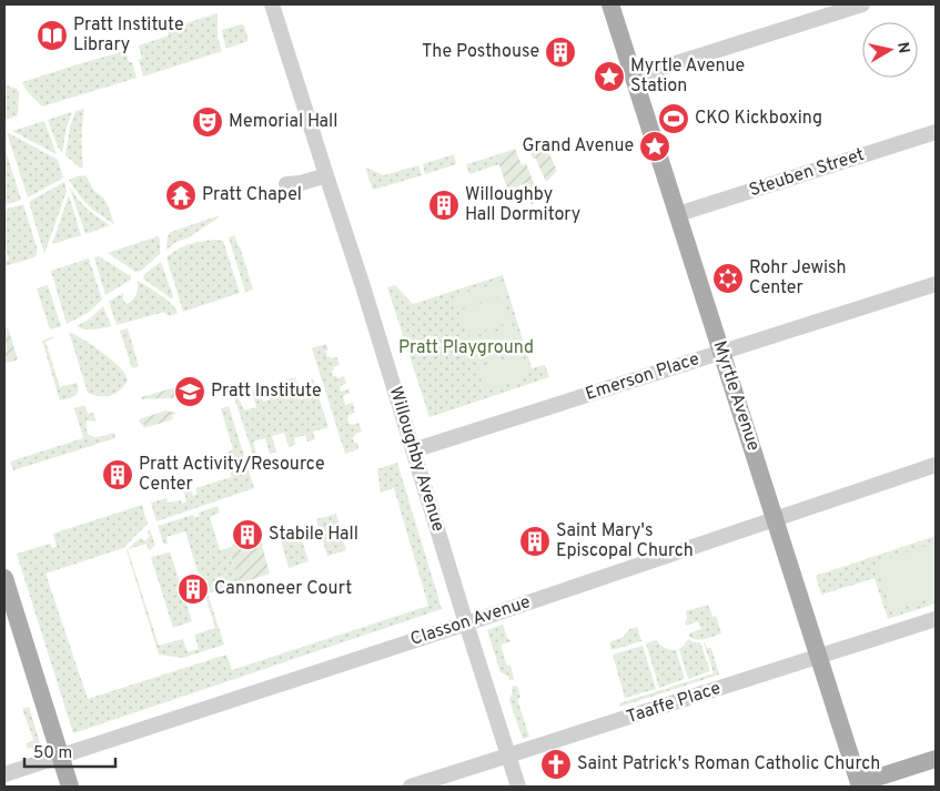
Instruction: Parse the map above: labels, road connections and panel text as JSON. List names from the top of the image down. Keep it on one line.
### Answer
{"streets":{"main road":["Myrtle Avenue"],"street":["Steuben Street","Emerson Place","Willoughby Avenue","Classon Avenue","Taaffe Place"]},"crossings":[["Steuben Street","Myrtle Avenue"],["Emerson Place","Myrtle Avenue"],["Emerson Place","Willoughby Avenue"],["Myrtle Avenue","Classon Avenue"],["Myrtle Avenue","Taaffe Place"],["Willoughby Avenue","Classon Avenue"],["Willoughby Avenue","Taaffe Place"]],"parks":["Pratt Playground"],"places":{"library":["Pratt Institute Library"],"building":["The Posthouse","Willoughby Hall Dormitory","Pratt Activity/Resource Center","Stabile Hall","Saint Mary's Episcopal Church","Cannoneer Court"],"place":["Myrtle Avenue Station","Grand Avenue"],"sports":["CKO Kickboxing"],"theatre":["Memorial Hall"],"temple":["Pratt Chapel"],"synagogue":["Rohr Jewish Center"],"school or university":["Pratt Institute"],"church":["Saint Patrick's Roman Catholic Church"]},"scale_bar":"50 m","north":"right"}
